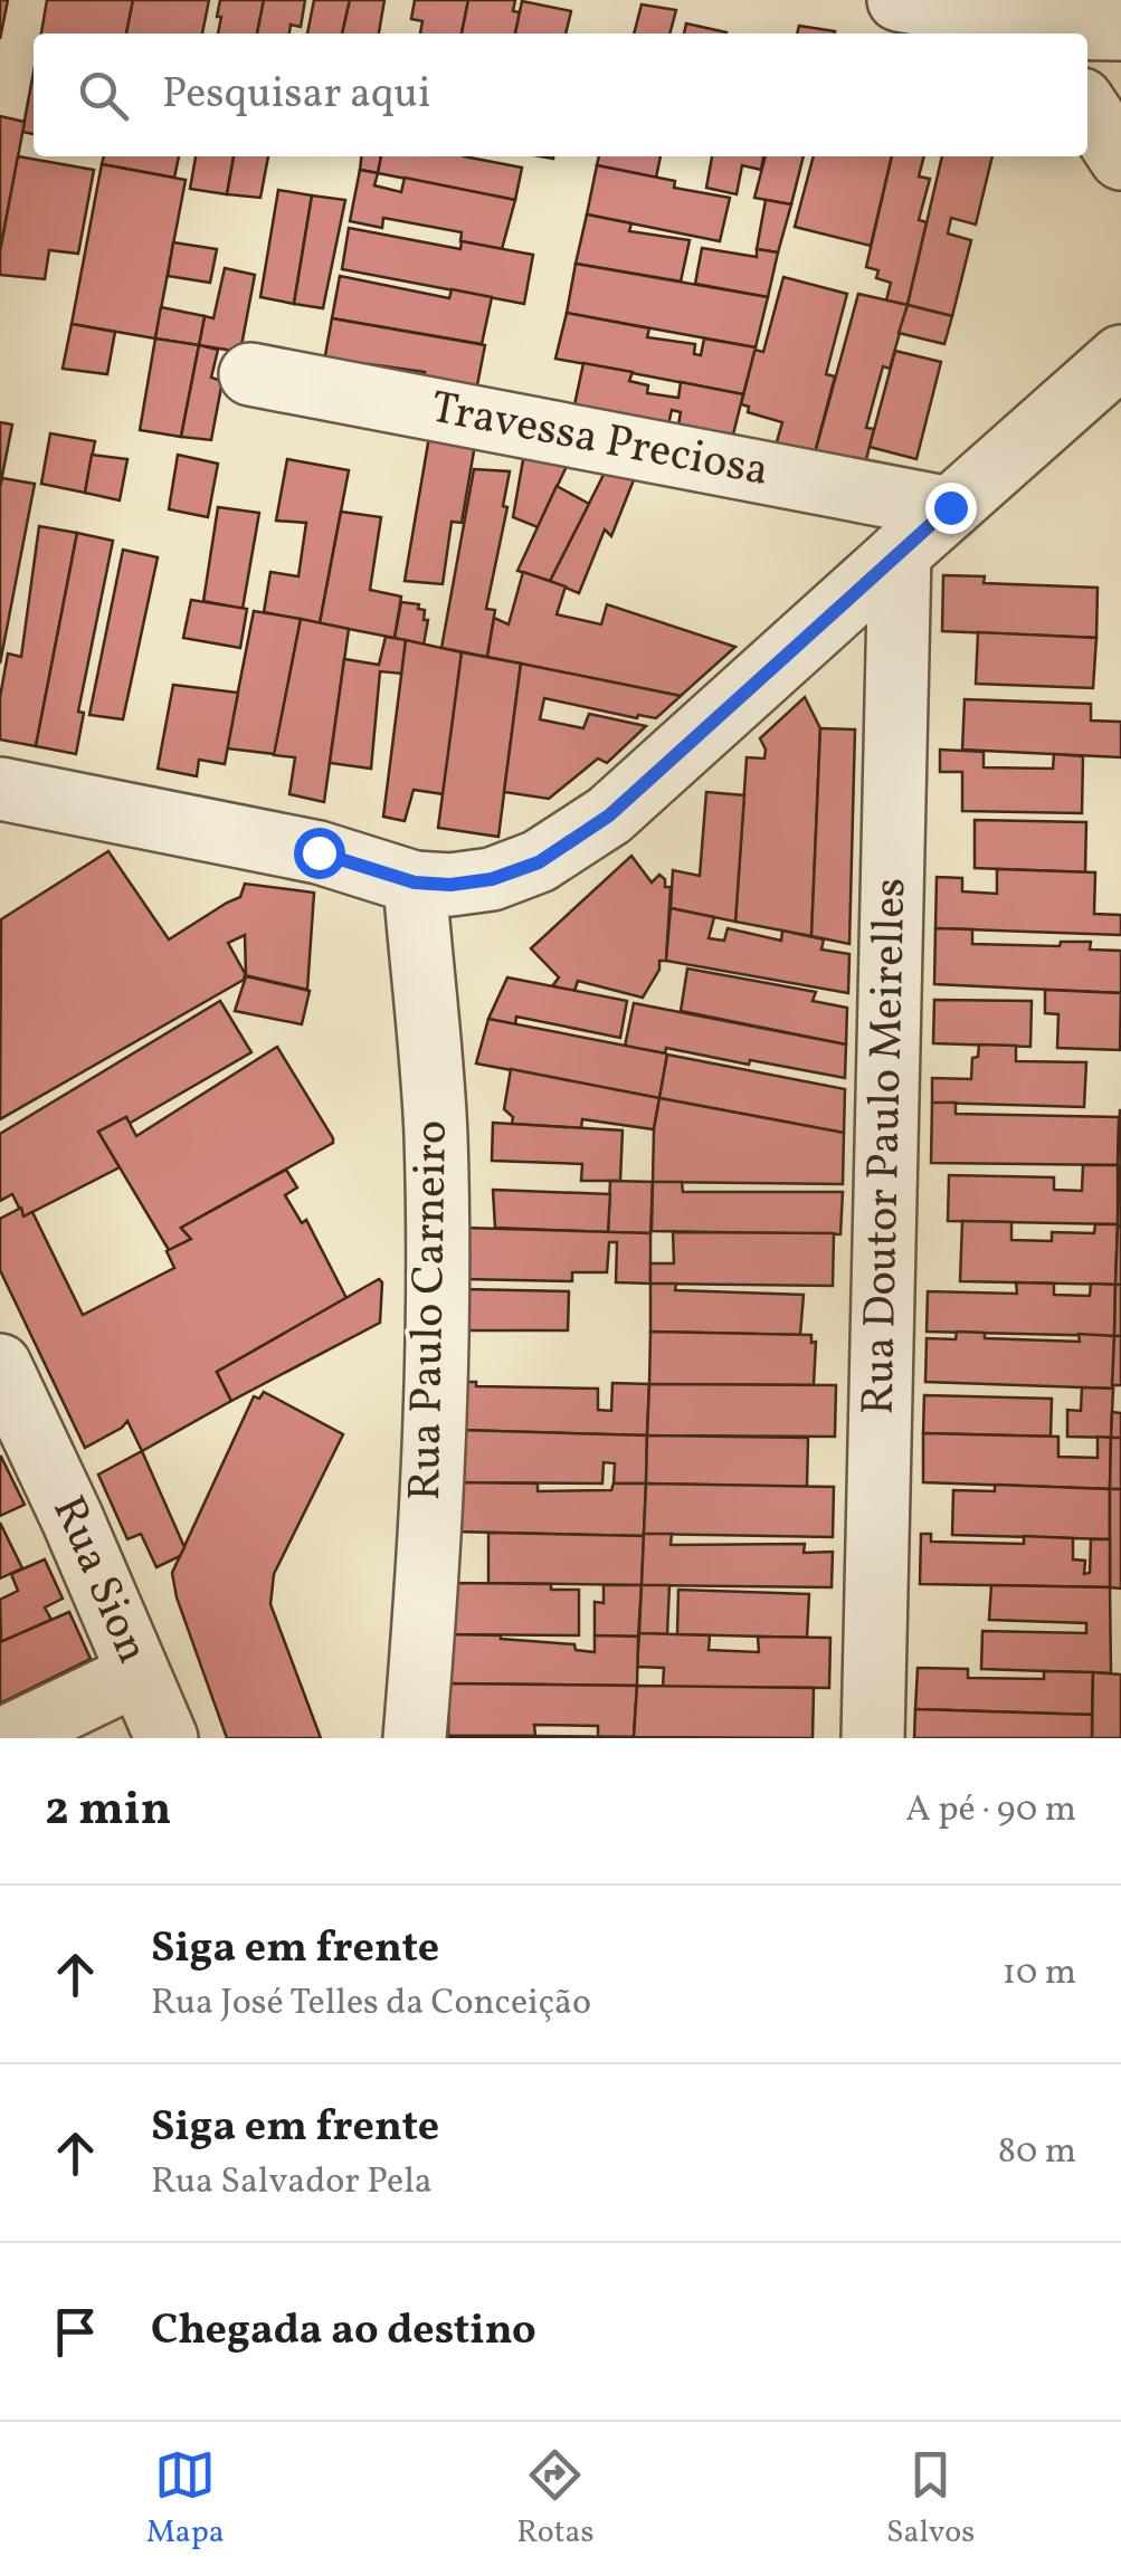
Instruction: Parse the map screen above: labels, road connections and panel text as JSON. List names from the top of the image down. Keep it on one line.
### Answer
{"streets":{"street":["Travessa Preciosa","Rua Doutor Paulo Meirelles","Rua Paulo Carneiro","Rua Sion"]},"page":{"search":"Pesquisar aqui","heading":["2 min","A pé · 90 m"],"list":[["Siga em frente","Rua José Telles da Conceição","10 m"],["Siga em frente","Rua Salvador Pela","80 m"],"Chegada ao destino"],"nav":["Mapa","Rotas","Salvos"]}}
